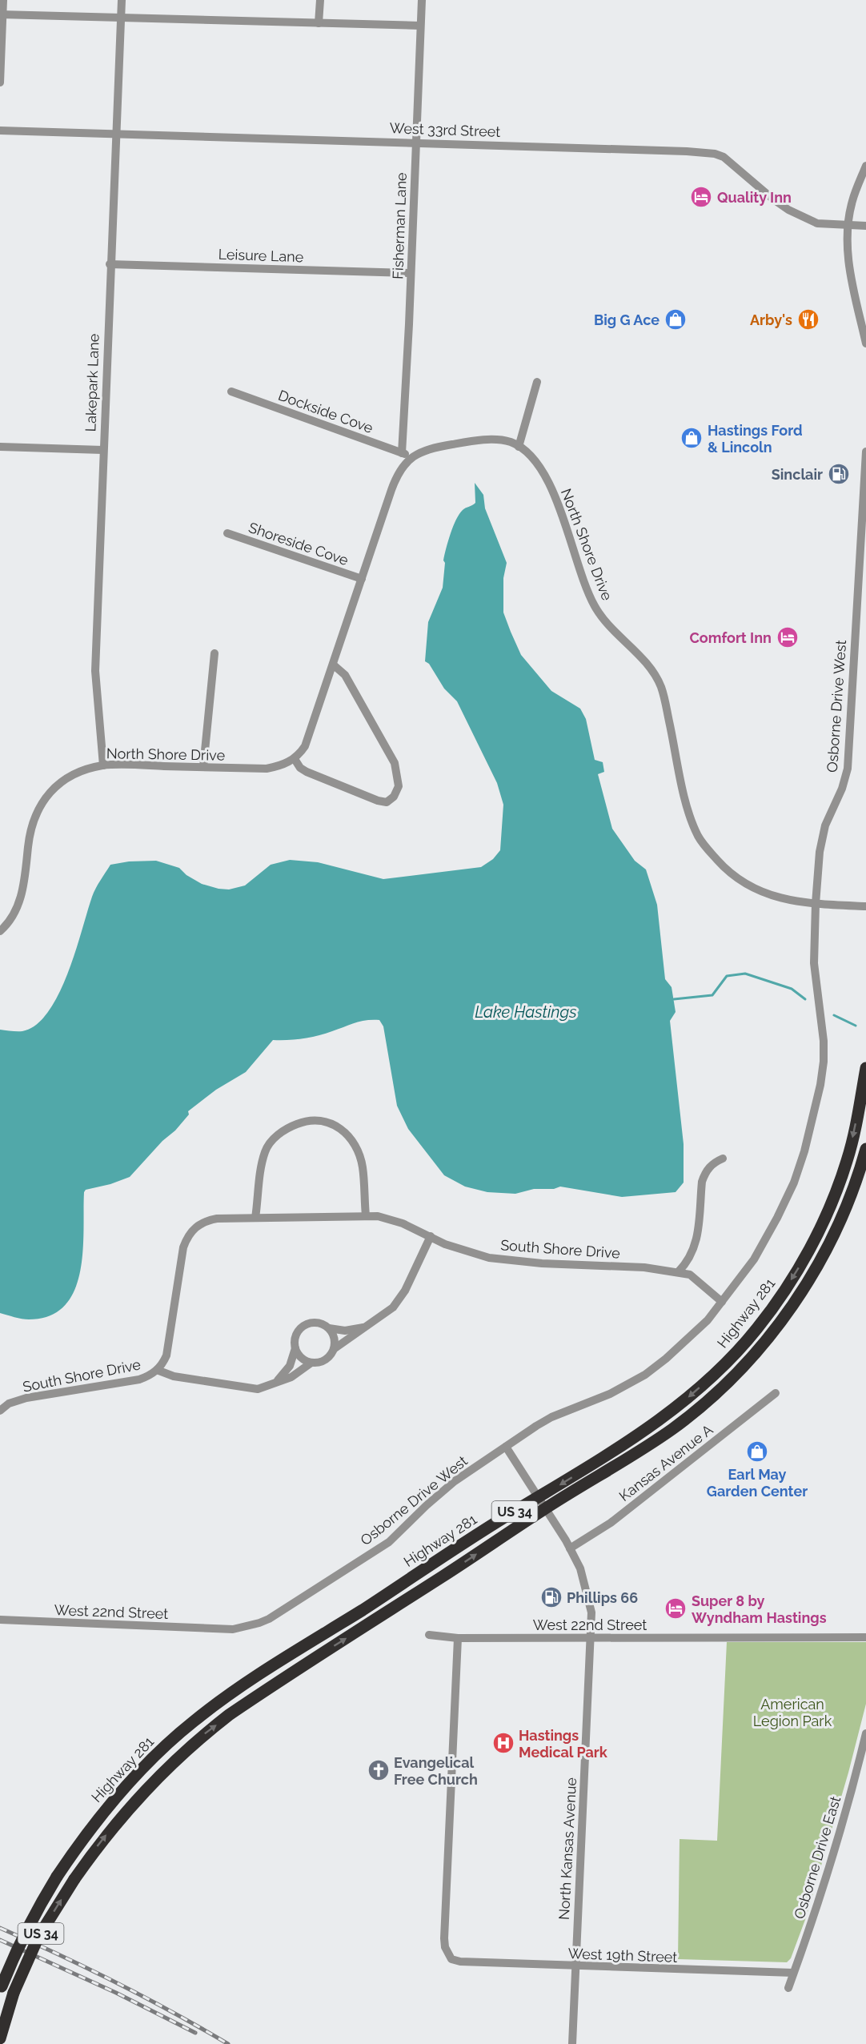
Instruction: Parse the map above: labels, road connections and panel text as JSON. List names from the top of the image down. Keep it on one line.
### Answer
{"streets":{"highway":["Highway 281","US 34"],"street":["West 33rd Street","Fisherman Lane","Leisure Lane","Lakepark Lane","Dockside Cove","Shoreside Cove","North Shore Drive","Osborne Drive West","South Shore Drive","Kansas Avenue A","West 22nd Street","North Kansas Avenue","Osborne Drive East","West 19th Street"]},"crossings":[["West 33rd Street","Fisherman Lane"],["West 33rd Street","Lakepark Lane"],["Fisherman Lane","Leisure Lane"],["Fisherman Lane","Dockside Cove"],["Leisure Lane","Lakepark Lane"],["Lakepark Lane","North Shore Drive"],["Dockside Cove","North Shore Drive"],["Shoreside Cove","North Shore Drive"],["North Shore Drive","Osborne Drive West"],["Osborne Drive West","South Shore Drive"],["Osborne Drive West","West 22nd Street"],["Osborne Drive West","North Kansas Avenue"],["Highway 281","North Kansas Avenue"],["Kansas Avenue A","North Kansas Avenue"],["US 34","North Kansas Avenue"],["West 22nd Street","North Kansas Avenue"],["West 22nd Street","West 19th Street"],["North Kansas Avenue","West 19th Street"],["Osborne Drive East","West 19th Street"]],"water":["Lake Hastings"],"parks":["American Legion Park"],"places":{"hotel":["Quality Inn","Comfort Inn","Super 8 by Wyndham Hastings"],"shop":["Big G Ace","Hastings Ford & Lincoln","Earl May Garden Center"],"restaurant":["Arby's"],"fuel station":["Sinclair","Phillips 66"],"hospital":["Hastings Medical Park"],"church":["Evangelical Free Church"]}}
